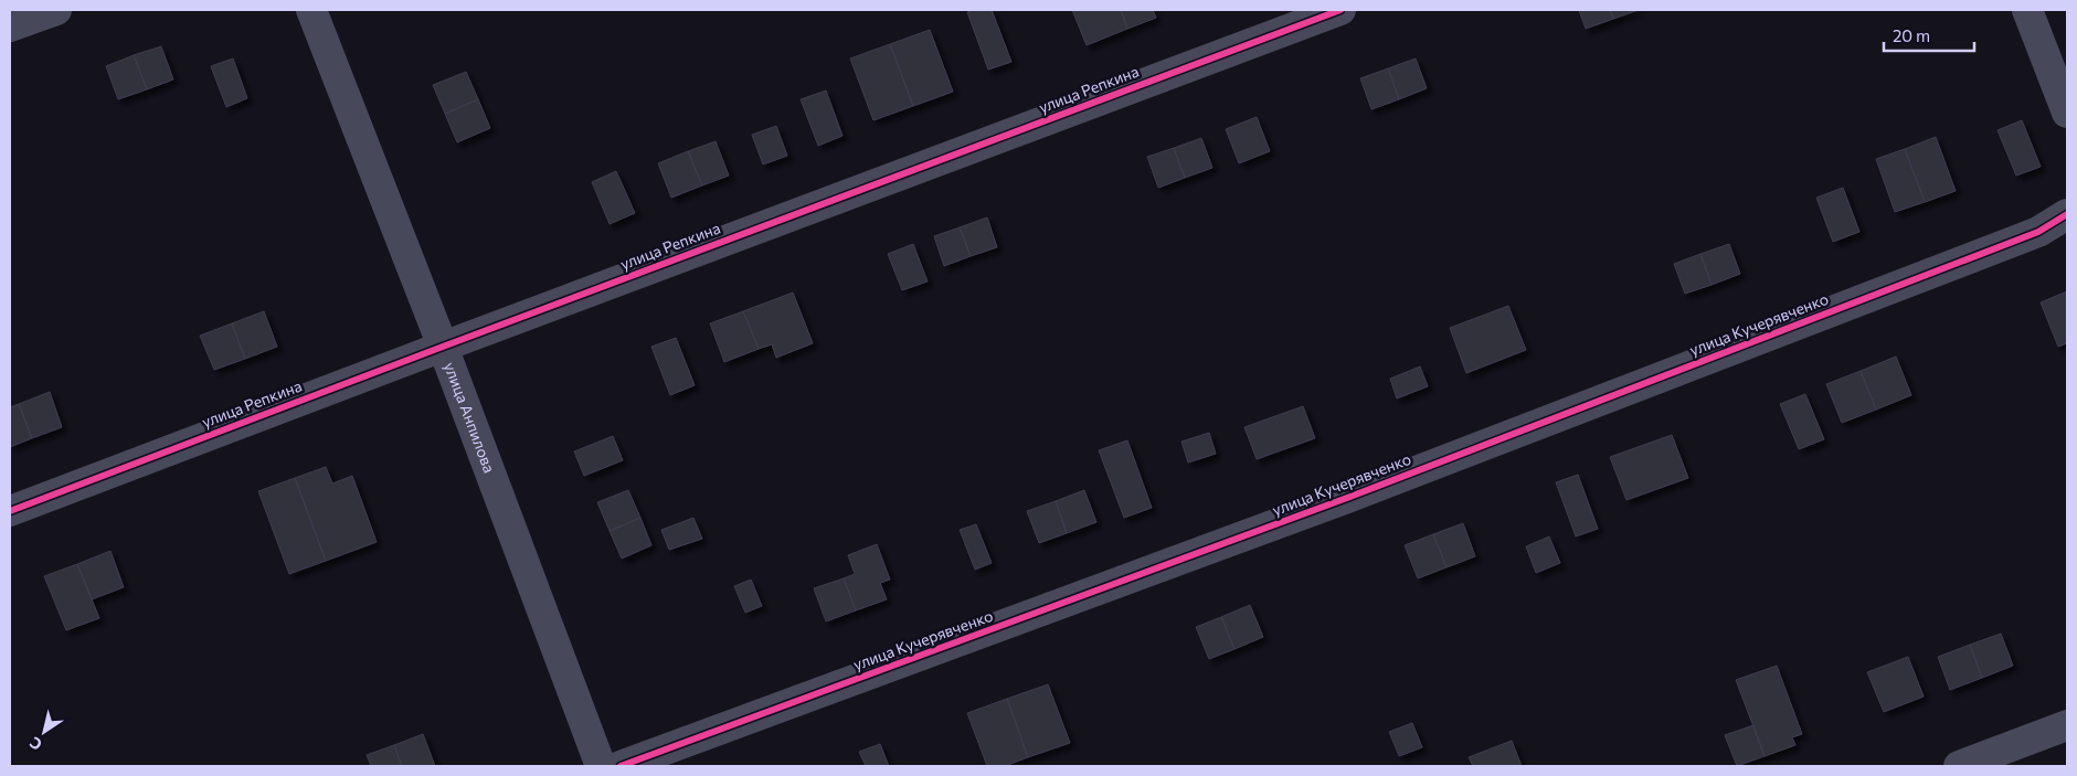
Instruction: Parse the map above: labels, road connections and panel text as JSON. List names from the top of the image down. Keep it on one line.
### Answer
{"streets":{"street":["улица Репкина","улица Кучерявченко","улица Анпилова"]},"crossings":[["улица Репкина","улица Анпилова"]],"scale_bar":"20 m","north":"bottom left"}
